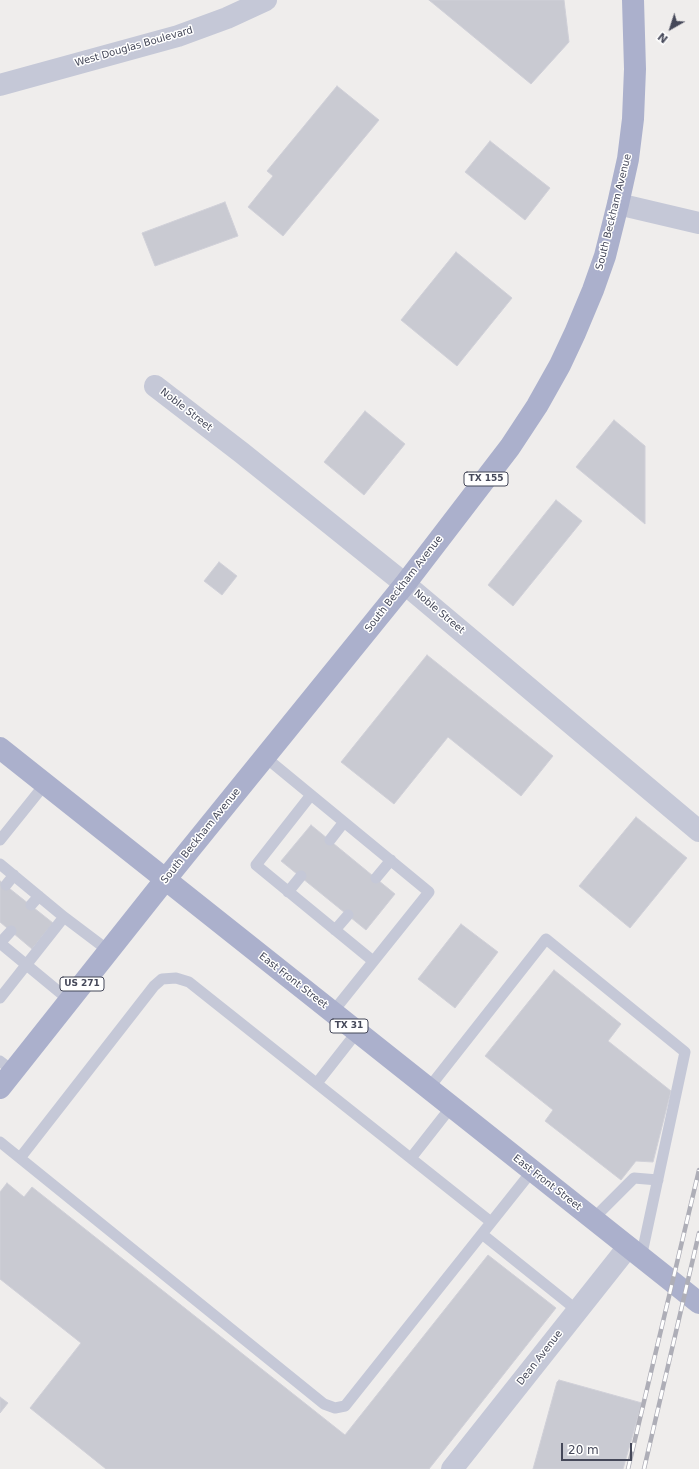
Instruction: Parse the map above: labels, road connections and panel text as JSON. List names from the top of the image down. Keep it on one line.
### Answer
{"streets":{"main road":["South Beckham Avenue","TX 155","East Front Street","US 271","TX 31"],"street":["West Douglas Boulevard","Noble Street","Dean Avenue"]},"crossings":[["South Beckham Avenue","Noble Street"],["South Beckham Avenue","East Front Street"],["East Front Street","Dean Avenue"]],"scale_bar":"20 m","north":"bottom left"}
